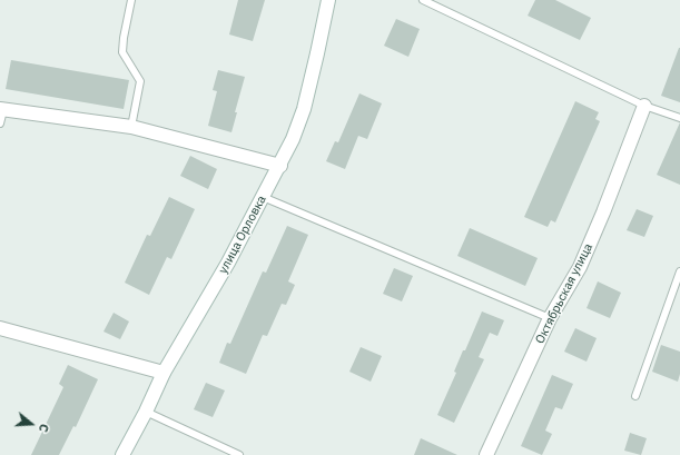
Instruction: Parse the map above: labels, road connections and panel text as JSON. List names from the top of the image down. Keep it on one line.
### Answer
{"streets":{"street":["улица Орловка","Октябрьская улица"]},"north":"right"}
